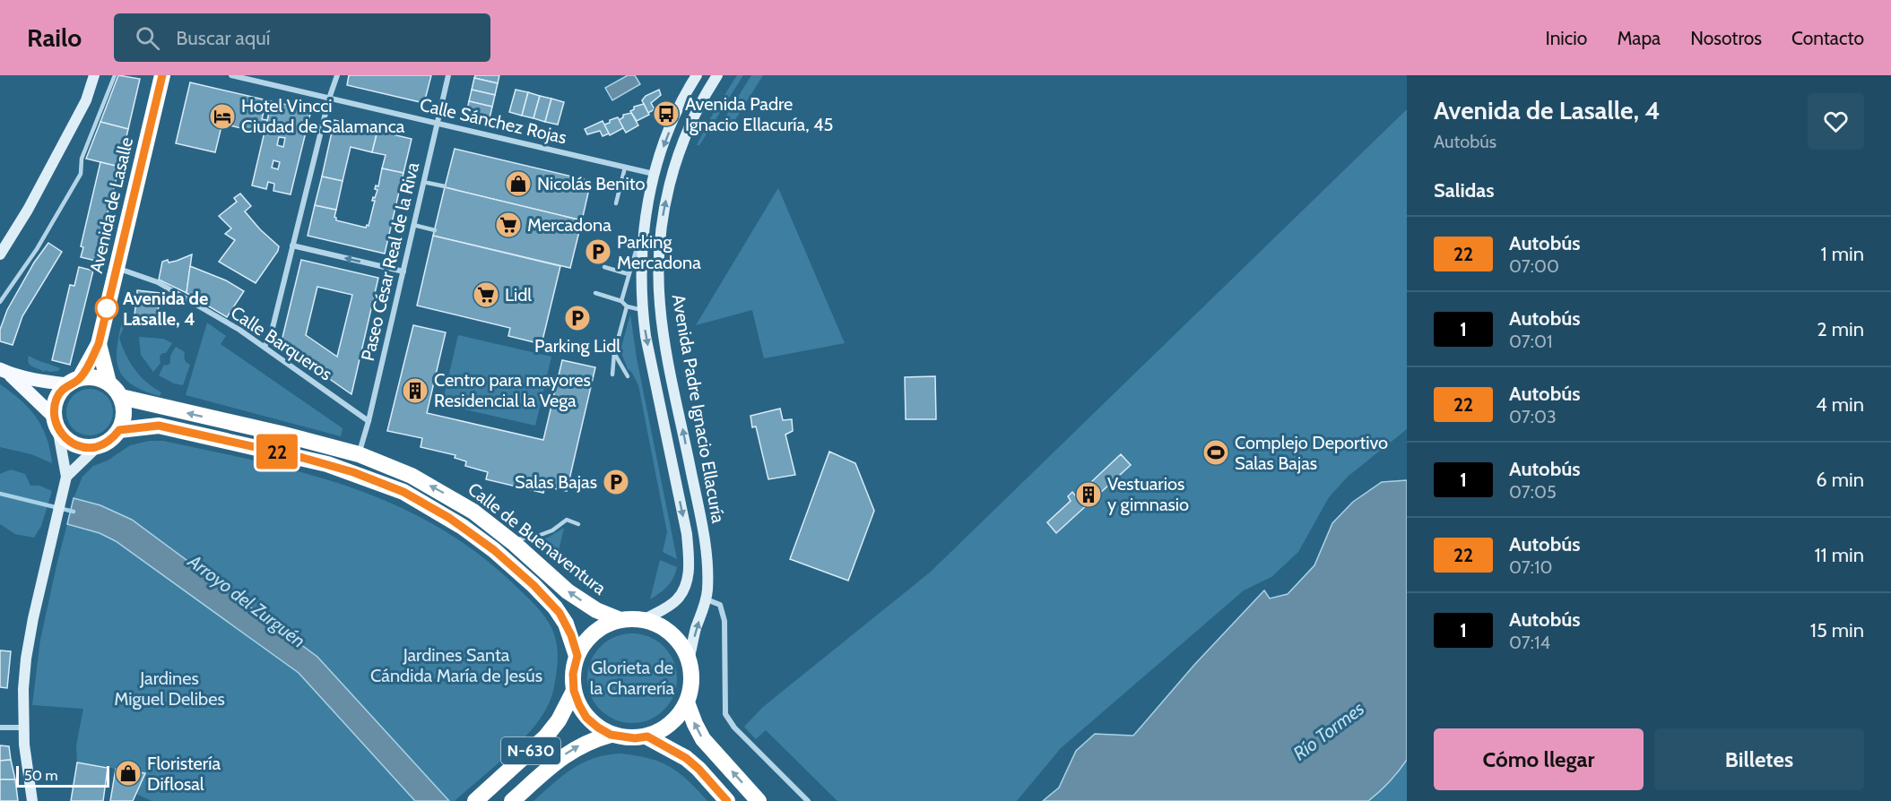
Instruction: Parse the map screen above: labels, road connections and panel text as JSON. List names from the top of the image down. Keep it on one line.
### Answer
{"streets":{"highway":["Avenida de Lasalle","Calle de Buenaventura","N-630"],"main road":["Avenida Padre Ignacio Ellacuría"],"street":["Calle Sánchez Rojas","Paseo César Real de la Riva","Calle Barqueros"]},"crossings":[["Calle Sánchez Rojas","Paseo César Real de la Riva"],["Calle Sánchez Rojas","Avenida Padre Ignacio Ellacuría"],["Avenida de Lasalle","Calle Barqueros"],["Avenida de Lasalle","Calle de Buenaventura"],["Paseo César Real de la Riva","Calle Barqueros"],["Paseo César Real de la Riva","Calle de Buenaventura"],["Avenida Padre Ignacio Ellacuría","Calle de Buenaventura"],["Avenida Padre Ignacio Ellacuría","N-630"],["Calle de Buenaventura","N-630"]],"water":["Arroyo del Zurguén","Río Tormes"],"parks":["Jardines Santa Cándida María de Jesús","Glorieta de la Charrería","Jardines Miguel Delibes"],"places":{"bus stop":["Avenida Padre Ignacio Ellacuría, 45"],"hotel":["Hotel Vincci Ciudad de Salamanca"],"shop":["Nicolás Benito","Floristería Diflosal"],"supermarket":["Mercadona","Lidl"],"parking":["Parking Mercadona","Parking Lidl","Salas Bajas"],"other":["Avenida de Lasalle, 4"],"building":["Centro para mayores Residencial la Vega","Vestuarios y gimnasio"],"sports":["Complejo Deportivo Salas Bajas"]},"lines":["bus line 22"],"scale_bar":"50 m","page":{"header":"Railo","search":"Buscar aquí","nav":["Inicio","Mapa","Nosotros","Contacto"],"on_map":"22","heading":[["Avenida de Lasalle, 4","Autobús"],"Salidas"],"list":[{"mark":"22","name":"Autobús","note":"07:00","value":"1 min"},{"mark":"1","name":"Autobús","note":"07:01","value":"2 min"},{"mark":"22","name":"Autobús","note":"07:03","value":"4 min"},{"mark":"1","name":"Autobús","note":"07:05","value":"6 min"},{"mark":"22","name":"Autobús","note":"07:10","value":"11 min"},{"mark":"1","name":"Autobús","note":"07:14","value":"15 min"}],"buttons":["Cómo llegar","Billetes"],"scale":"50 m"}}
